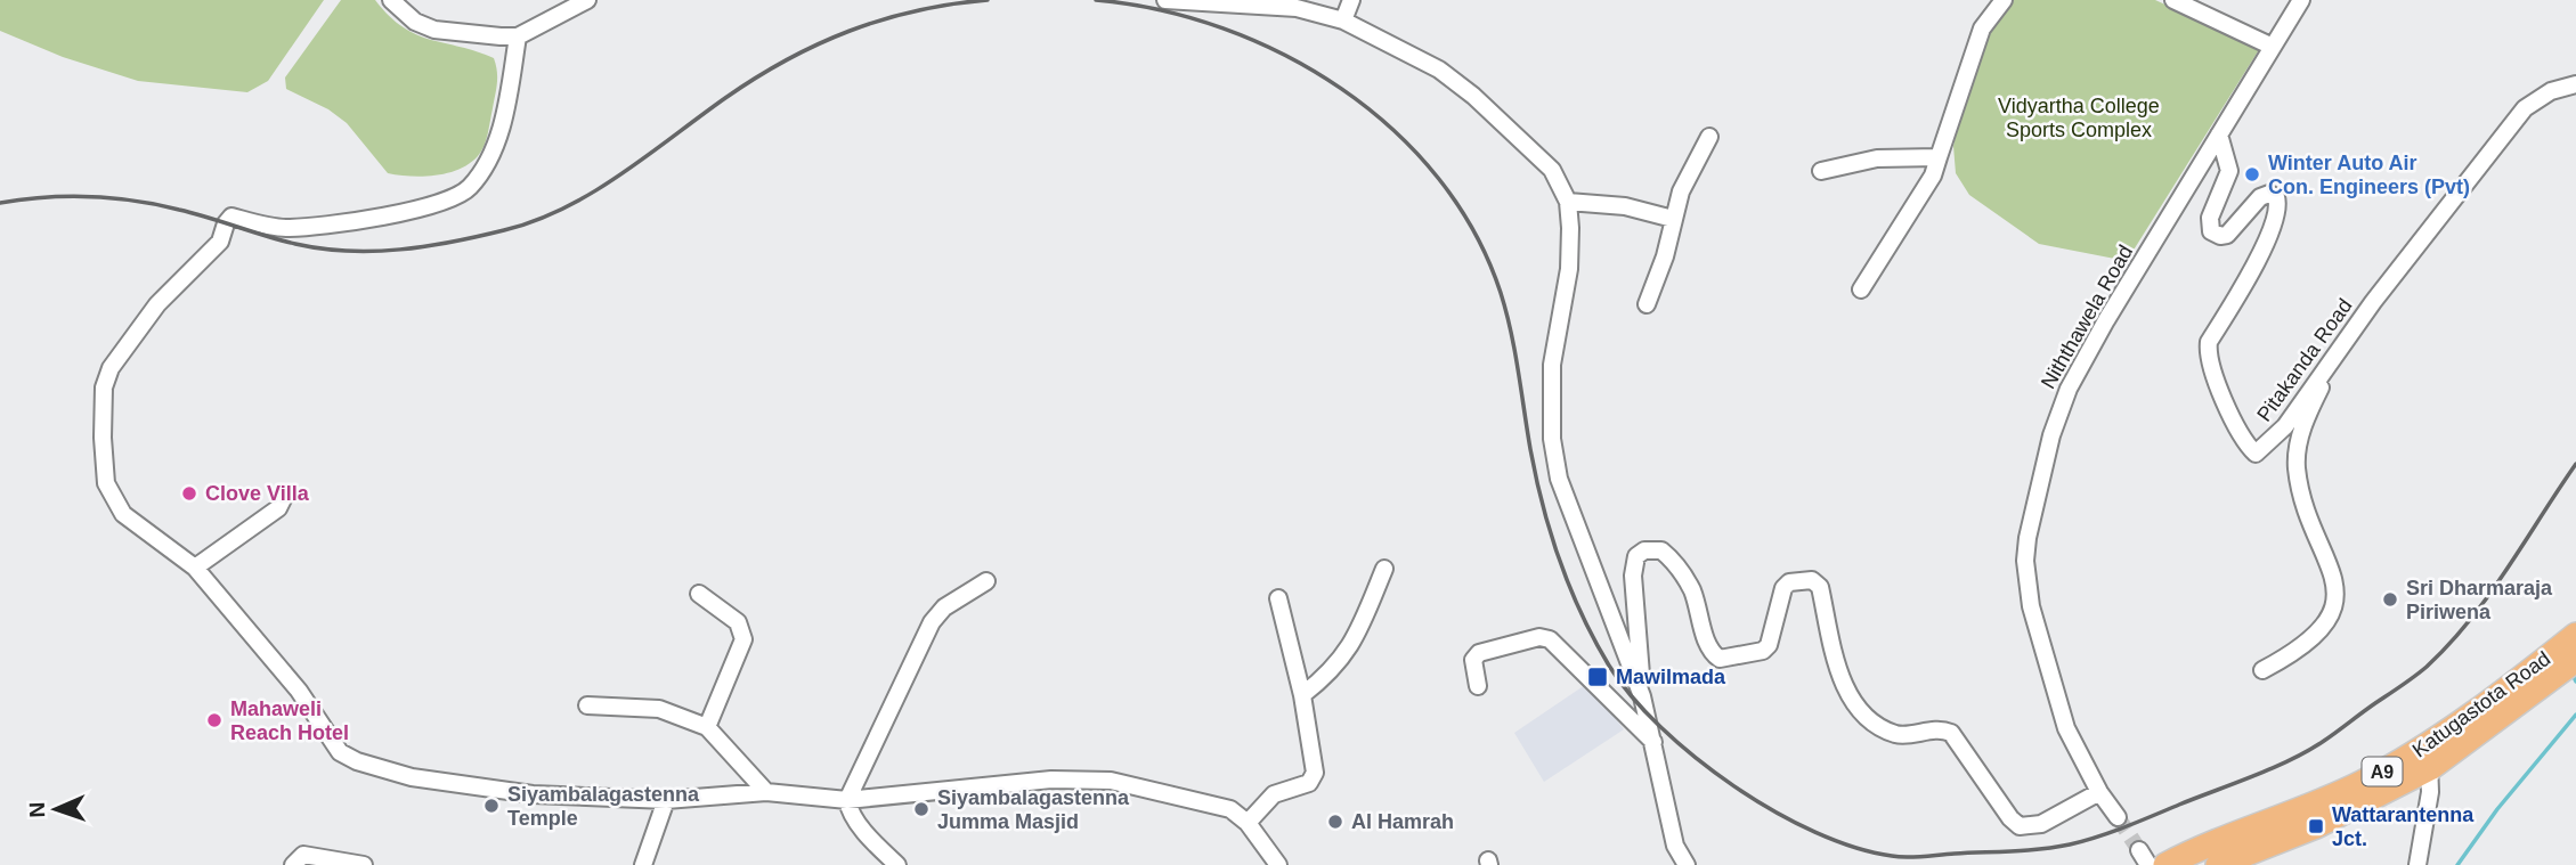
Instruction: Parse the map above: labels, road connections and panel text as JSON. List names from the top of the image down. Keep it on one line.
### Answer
{"streets":{"highway":["Katugastota Road","A9"],"street":["Niththawela Road","Pitakanda Road"]},"crossings":[["Niththawela Road","Pitakanda Road"]],"parks":["Vidyartha College Sports Complex"],"places":{"other":["Winter Auto Air Con. Engineers (Pvt)","Clove Villa","Sri Dharmaraja Piriwena","Mahaweli Reach Hotel","Siyambalagastenna Temple","Siyambalagastenna Jumma Masjid","Al Hamrah"],"transit":["Mawilmada","Wattarantenna Jct."]},"north":"left"}
